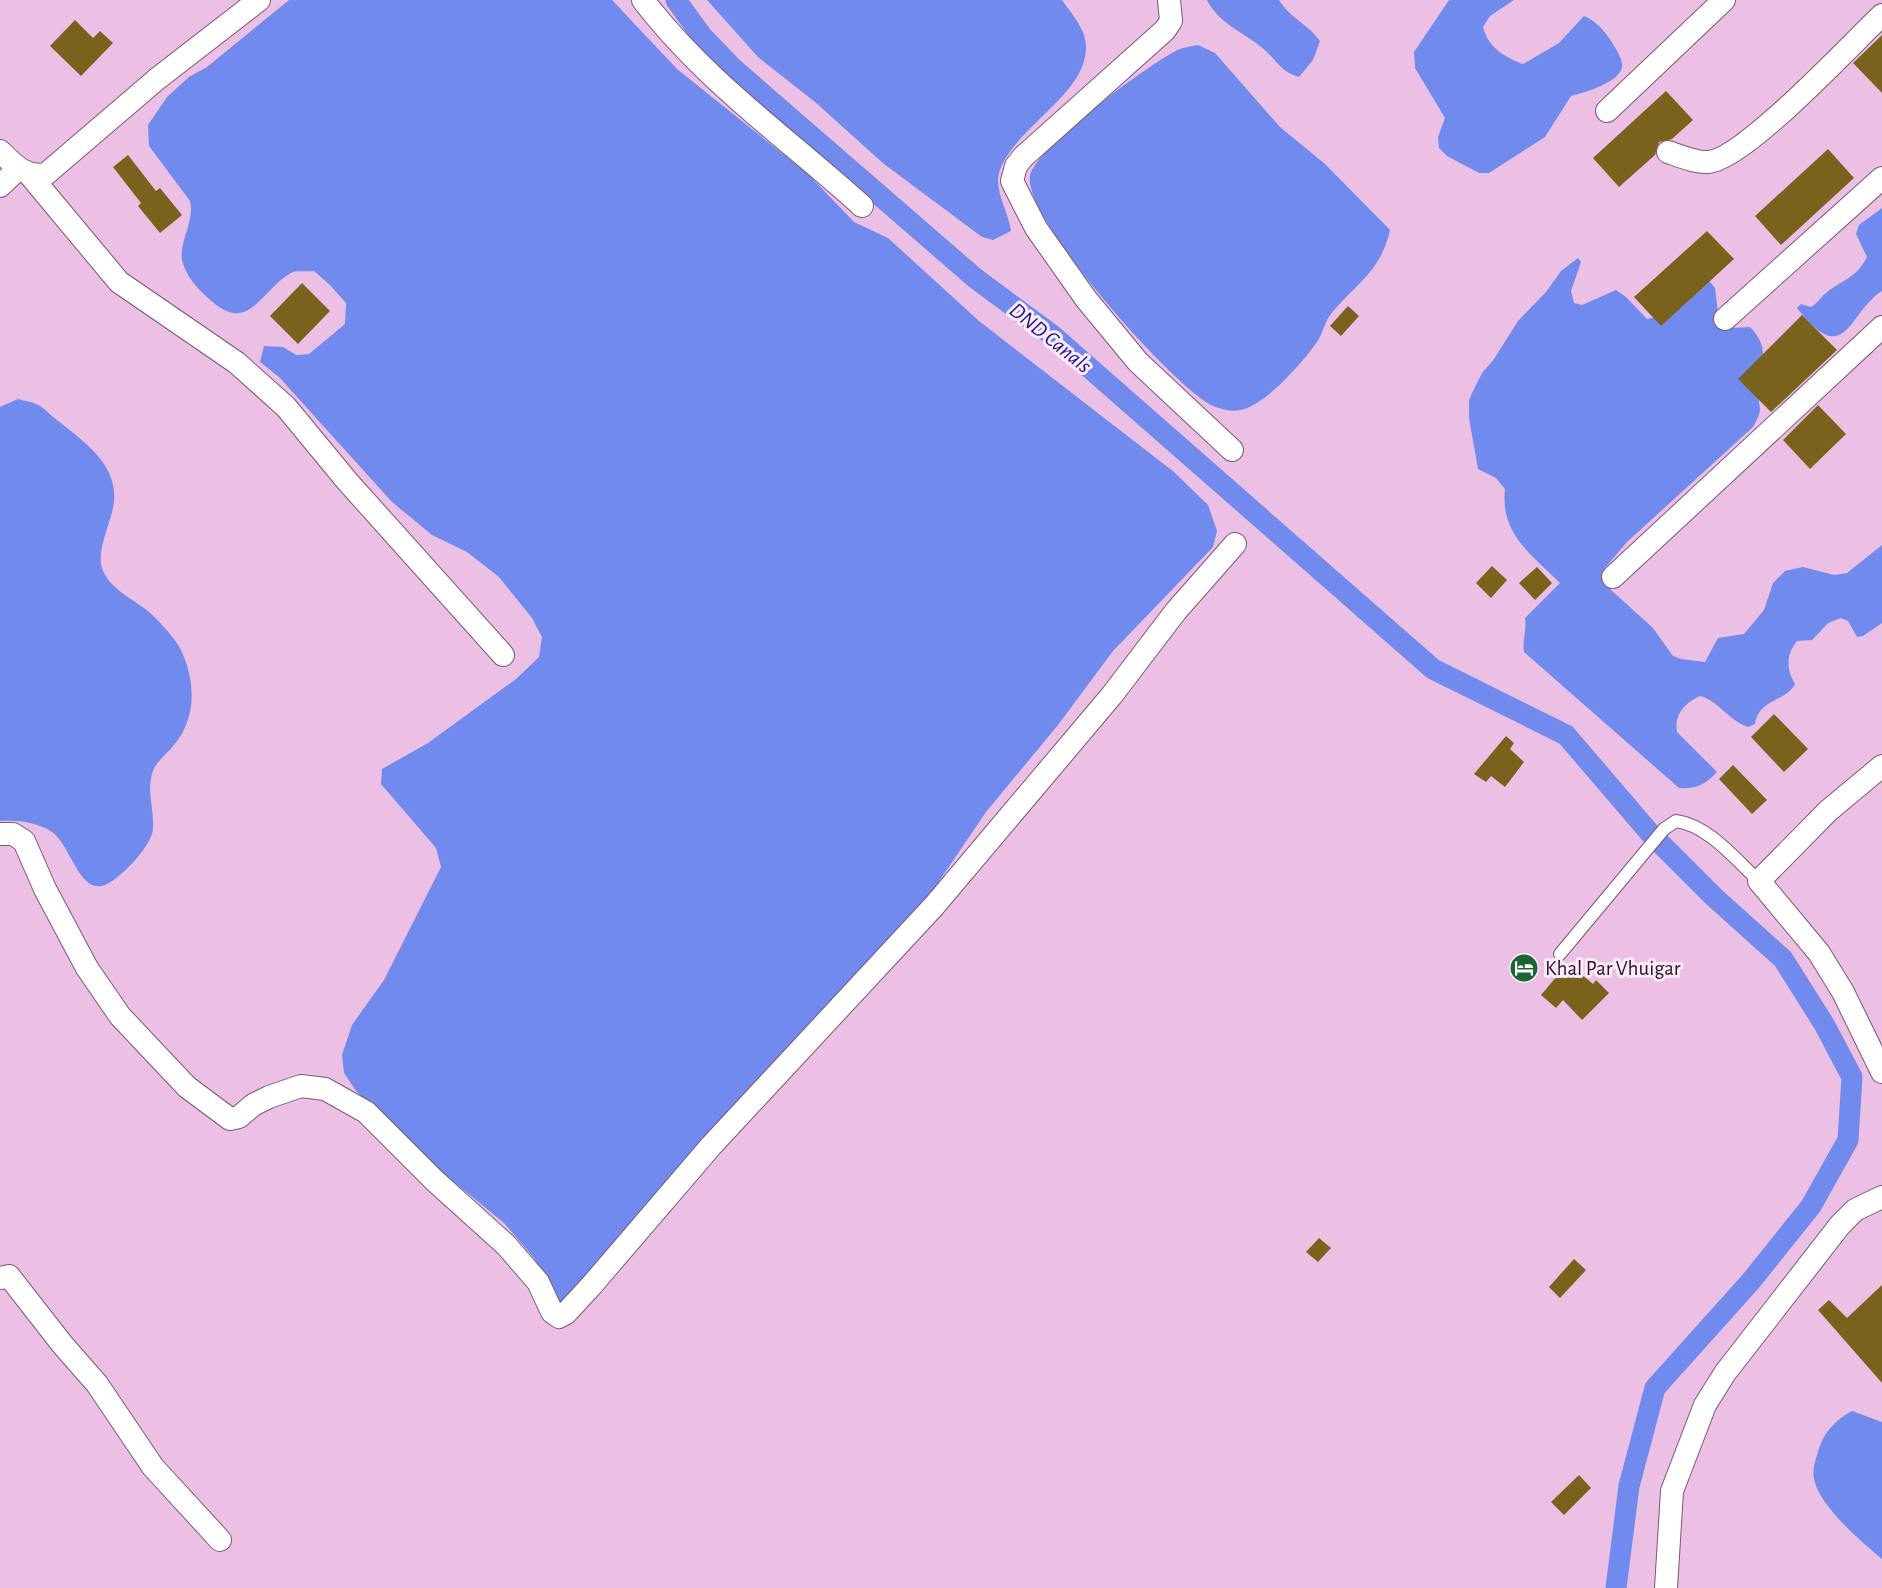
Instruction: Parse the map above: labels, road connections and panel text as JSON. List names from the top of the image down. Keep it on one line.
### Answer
{"water":["DND Canals"],"places":{"hotel":["Khal Par Vhuigar"]}}
